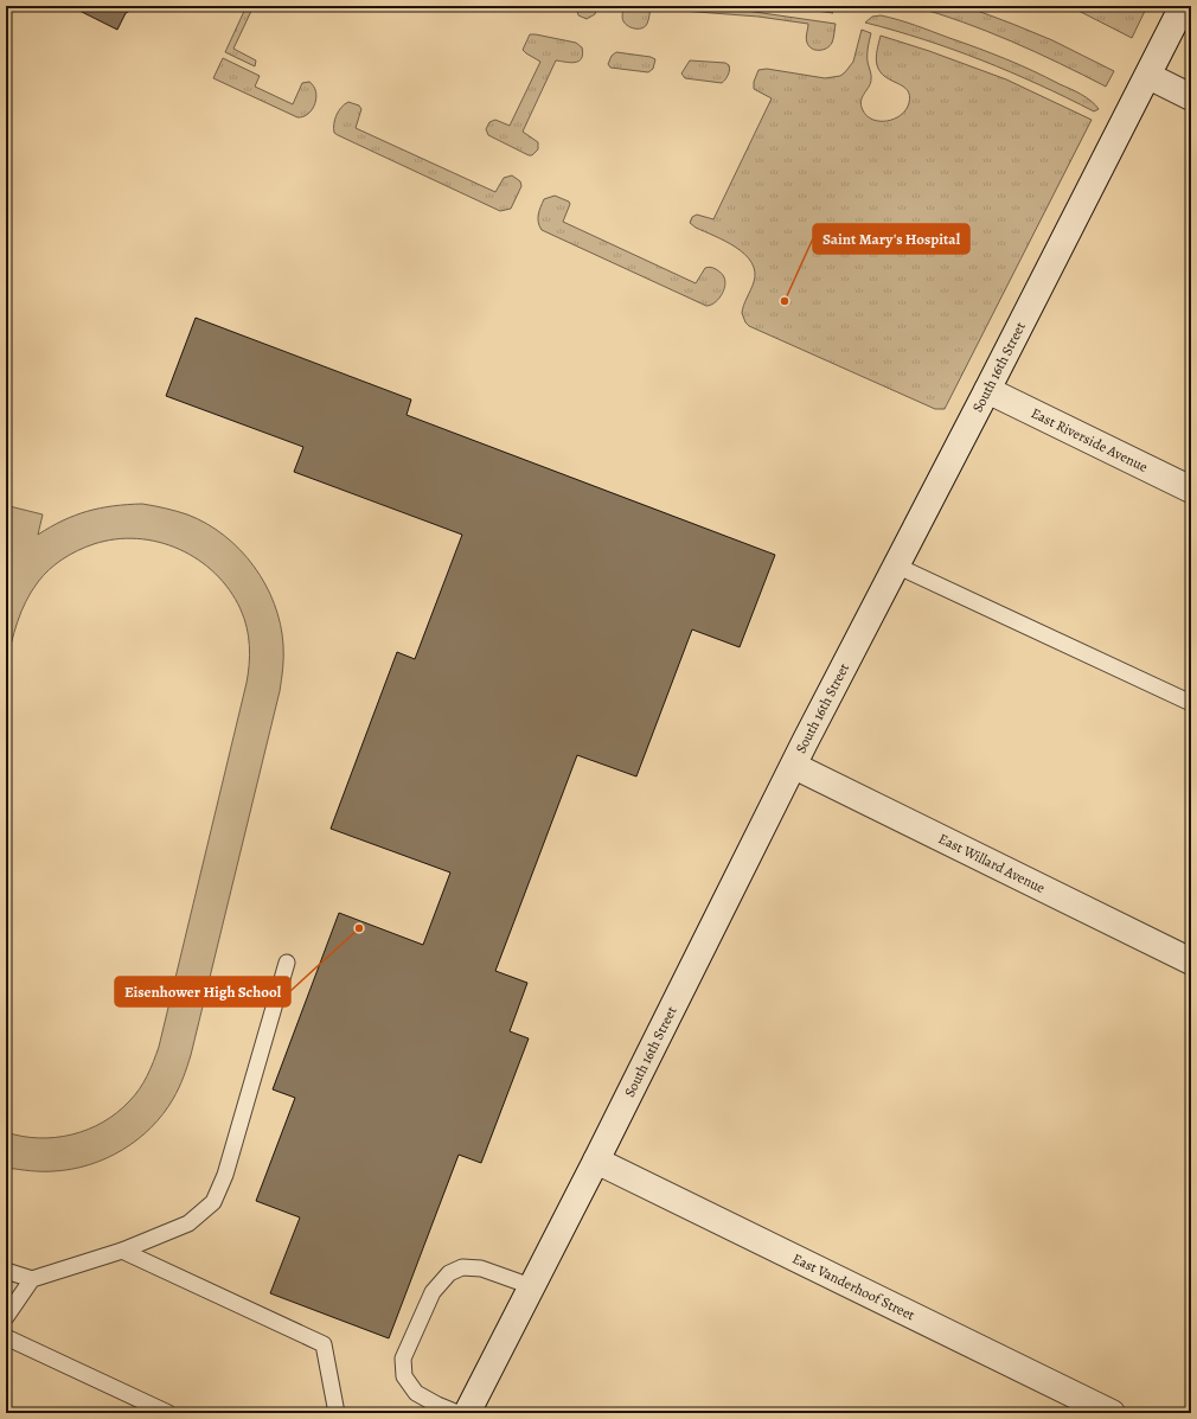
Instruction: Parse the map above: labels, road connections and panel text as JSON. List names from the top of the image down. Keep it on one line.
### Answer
{"streets":{"street":["South 16th Street","East Riverside Avenue","East Willard Avenue","East Vanderhoof Street"]},"crossings":[["South 16th Street","East Riverside Avenue"],["South 16th Street","East Willard Avenue"],["South 16th Street","East Vanderhoof Street"]],"places":["Saint Mary's Hospital","Eisenhower High School"]}
